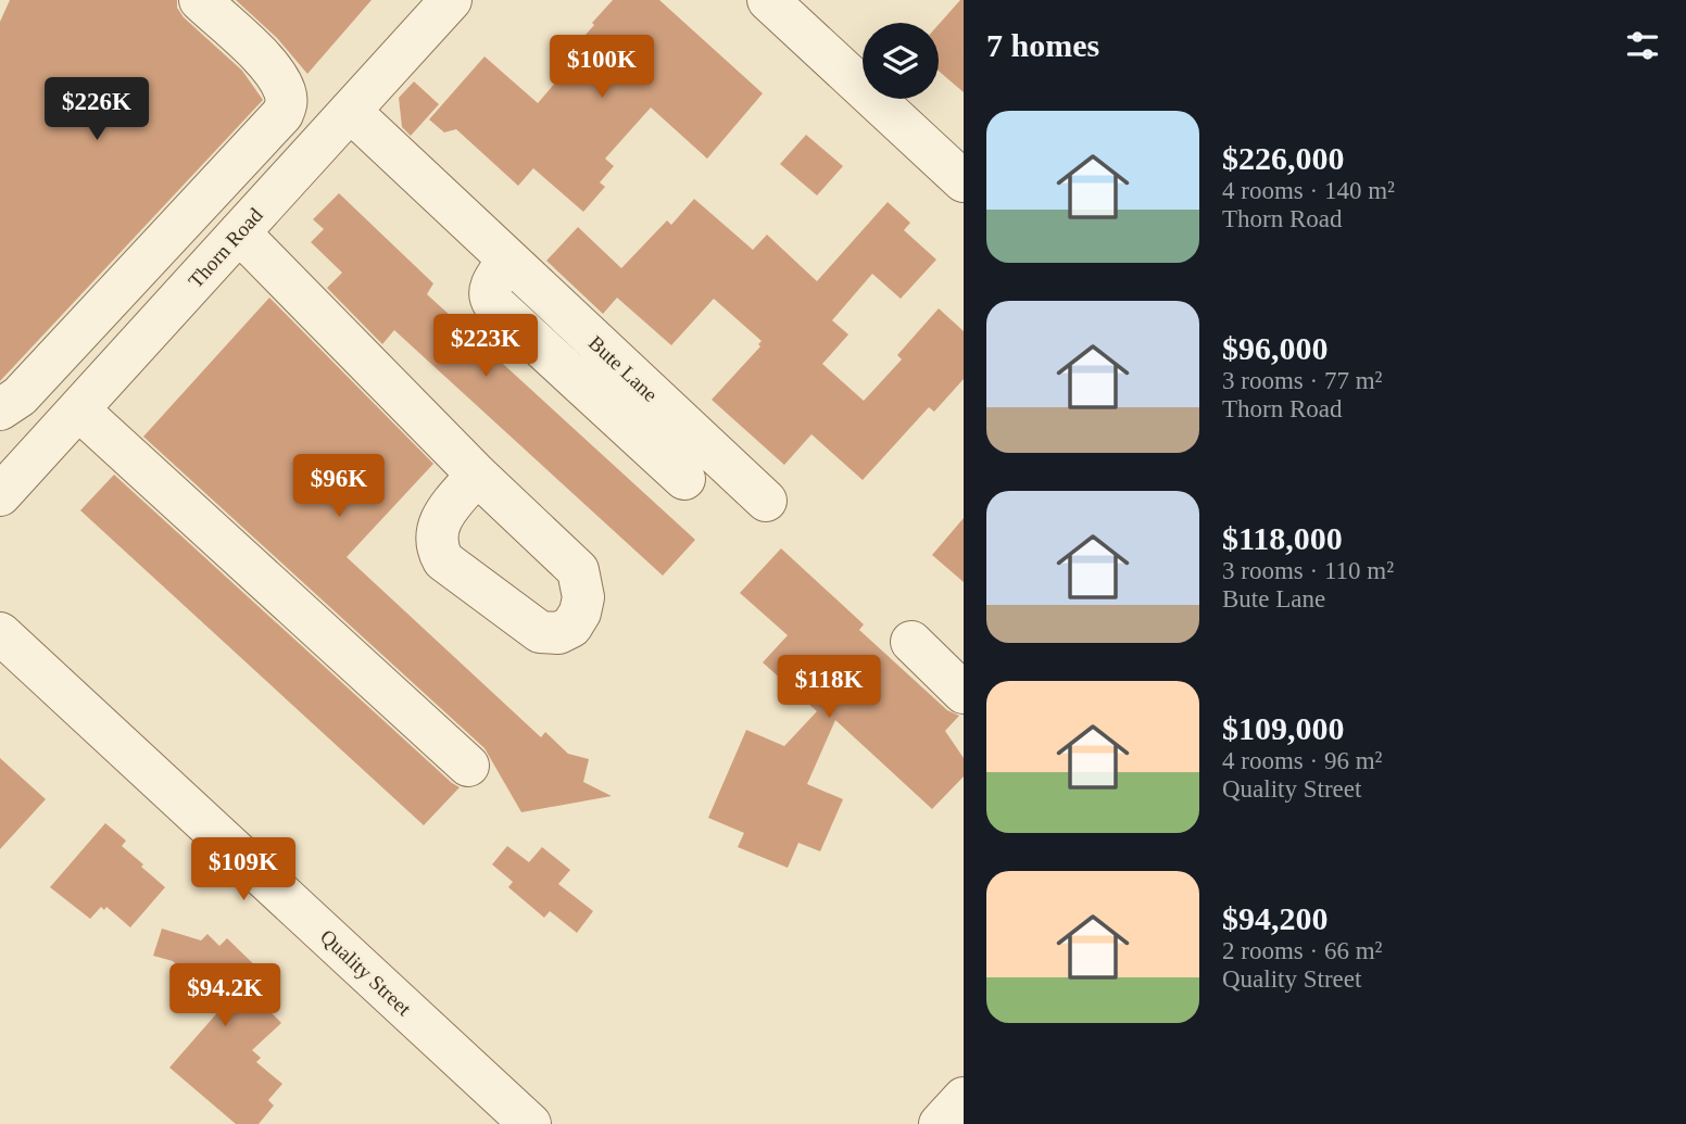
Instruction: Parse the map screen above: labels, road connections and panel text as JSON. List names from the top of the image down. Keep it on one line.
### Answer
{"streets":{"street":["Thorn Road","Bute Lane","Quality Street"]},"crossings":[["Thorn Road","Bute Lane"]],"page":{"heading":"7 homes","price":["$100K","$226K","$223K","$96K","$118K","$109K","$94.2K"],"list":[{"name":"$226,000","note":"4 rooms · 140 m² · Thorn Road"},{"name":"$96,000","note":"3 rooms · 77 m² · Thorn Road"},{"name":"$118,000","note":"3 rooms · 110 m² · Bute Lane"},{"name":"$109,000","note":"4 rooms · 96 m² · Quality Street"},{"name":"$94,200","note":"2 rooms · 66 m² · Quality Street"}]}}
